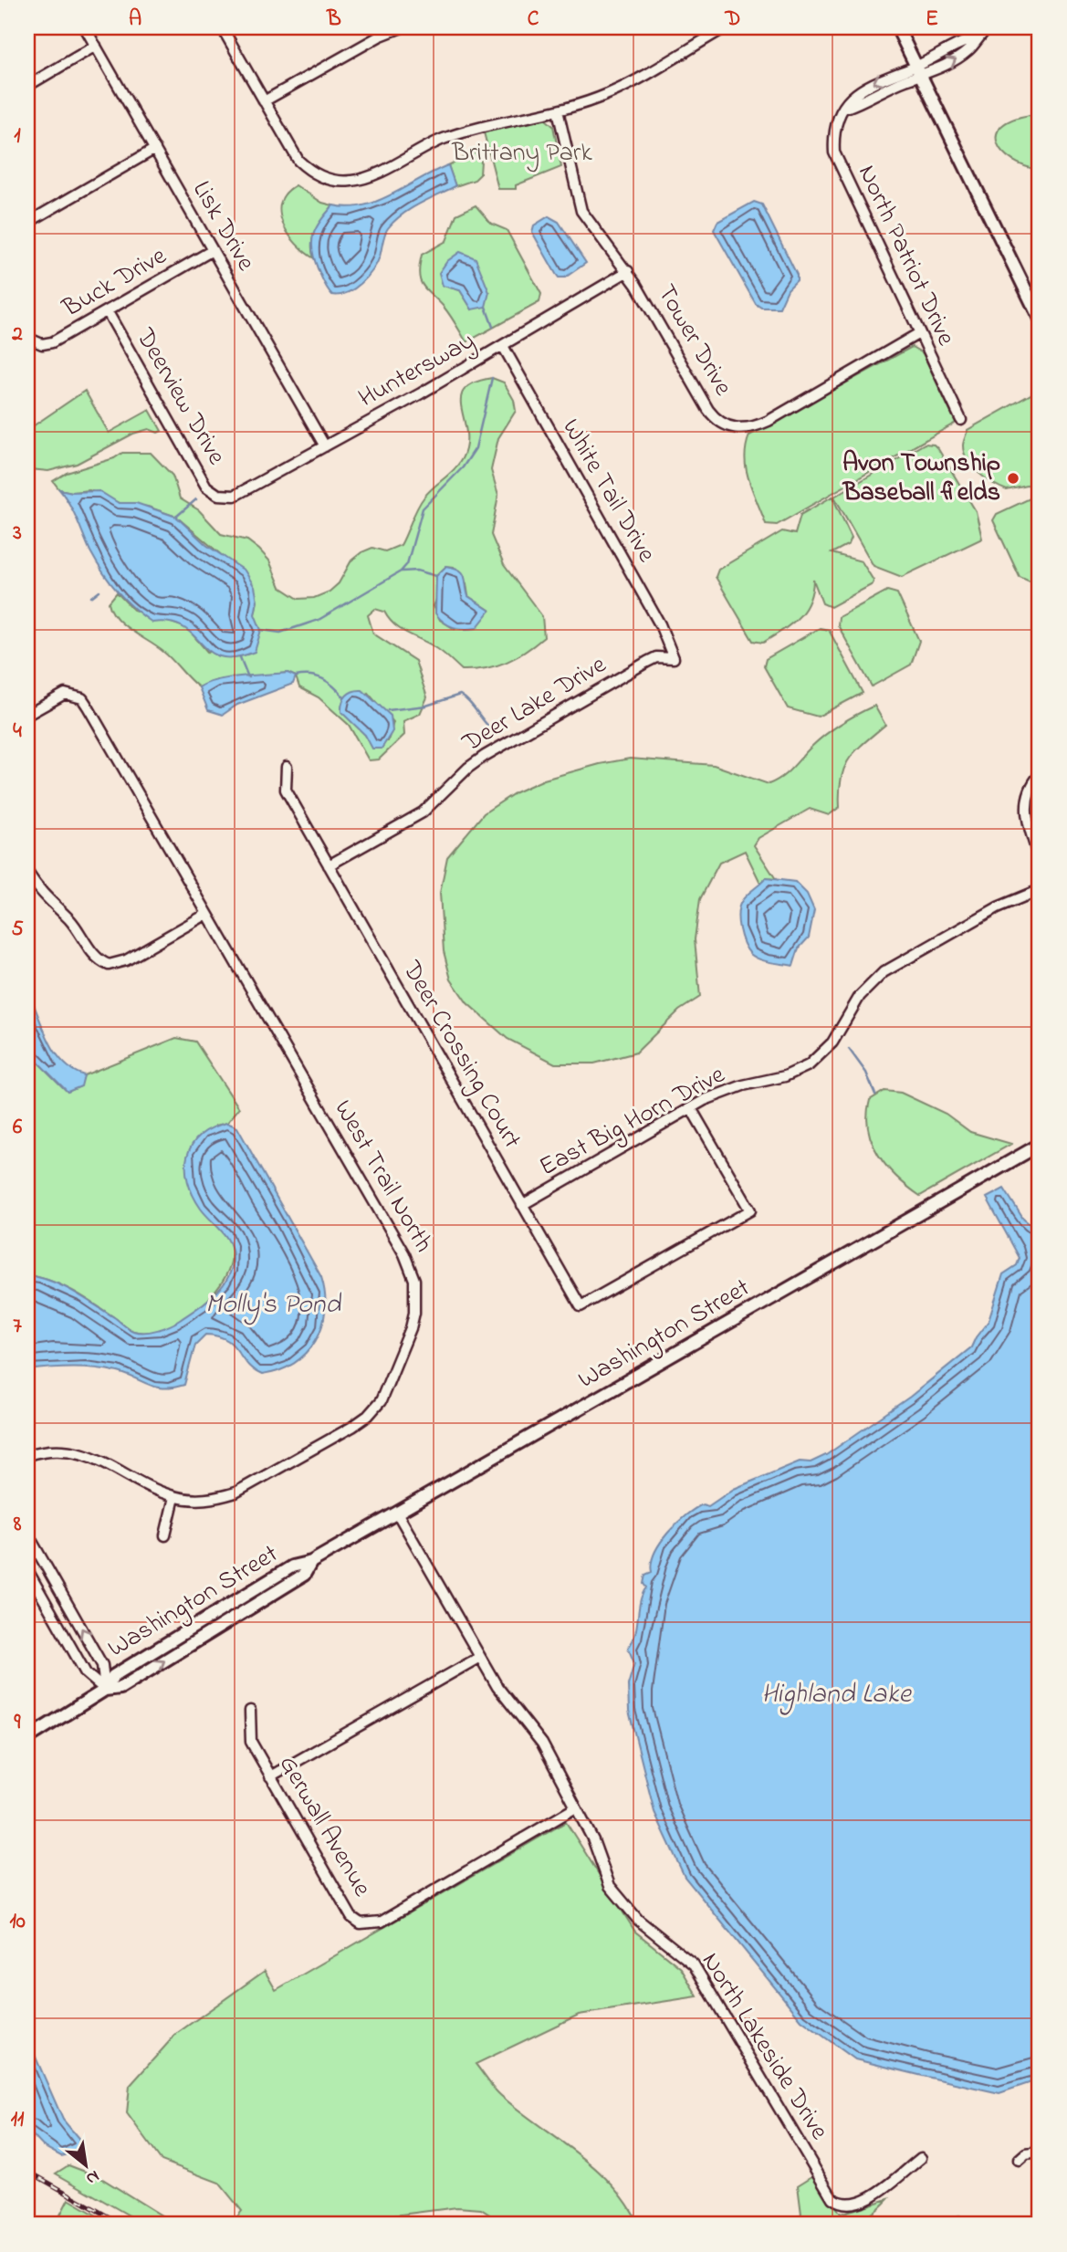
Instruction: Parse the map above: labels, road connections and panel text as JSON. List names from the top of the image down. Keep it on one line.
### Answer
{"streets":{"main road":["Washington Street"],"street":["Lisk Drive","North Patriot Drive","Buck Drive","Tower Drive","Huntersway","Deerview Drive","White Tail Drive","Deer Lake Drive","Deer Crossing Court","East Big Horn Drive","West Trail North","Gerwall Avenue","North Lakeside Drive"]},"crossings":[["Lisk Drive","Buck Drive"],["Lisk Drive","Huntersway"],["North Patriot Drive","Tower Drive"],["Buck Drive","Deerview Drive"],["Tower Drive","Huntersway"],["Huntersway","Deerview Drive"],["Huntersway","White Tail Drive"],["White Tail Drive","Deer Lake Drive"],["Deer Lake Drive","Deer Crossing Court"],["Deer Crossing Court","East Big Horn Drive"],["Washington Street","North Lakeside Drive"],["Gerwall Avenue","North Lakeside Drive"]],"water":["Molly's Pond","Highland Lake"],"parks":["Brittany Park"],"places":["Avon Township Baseball fields"],"north":"bottom right","grid":{"columns":["A","B","C","D","E"],"rows":["1","2","3","4","5","6","7","8","9","10","11"]}}
